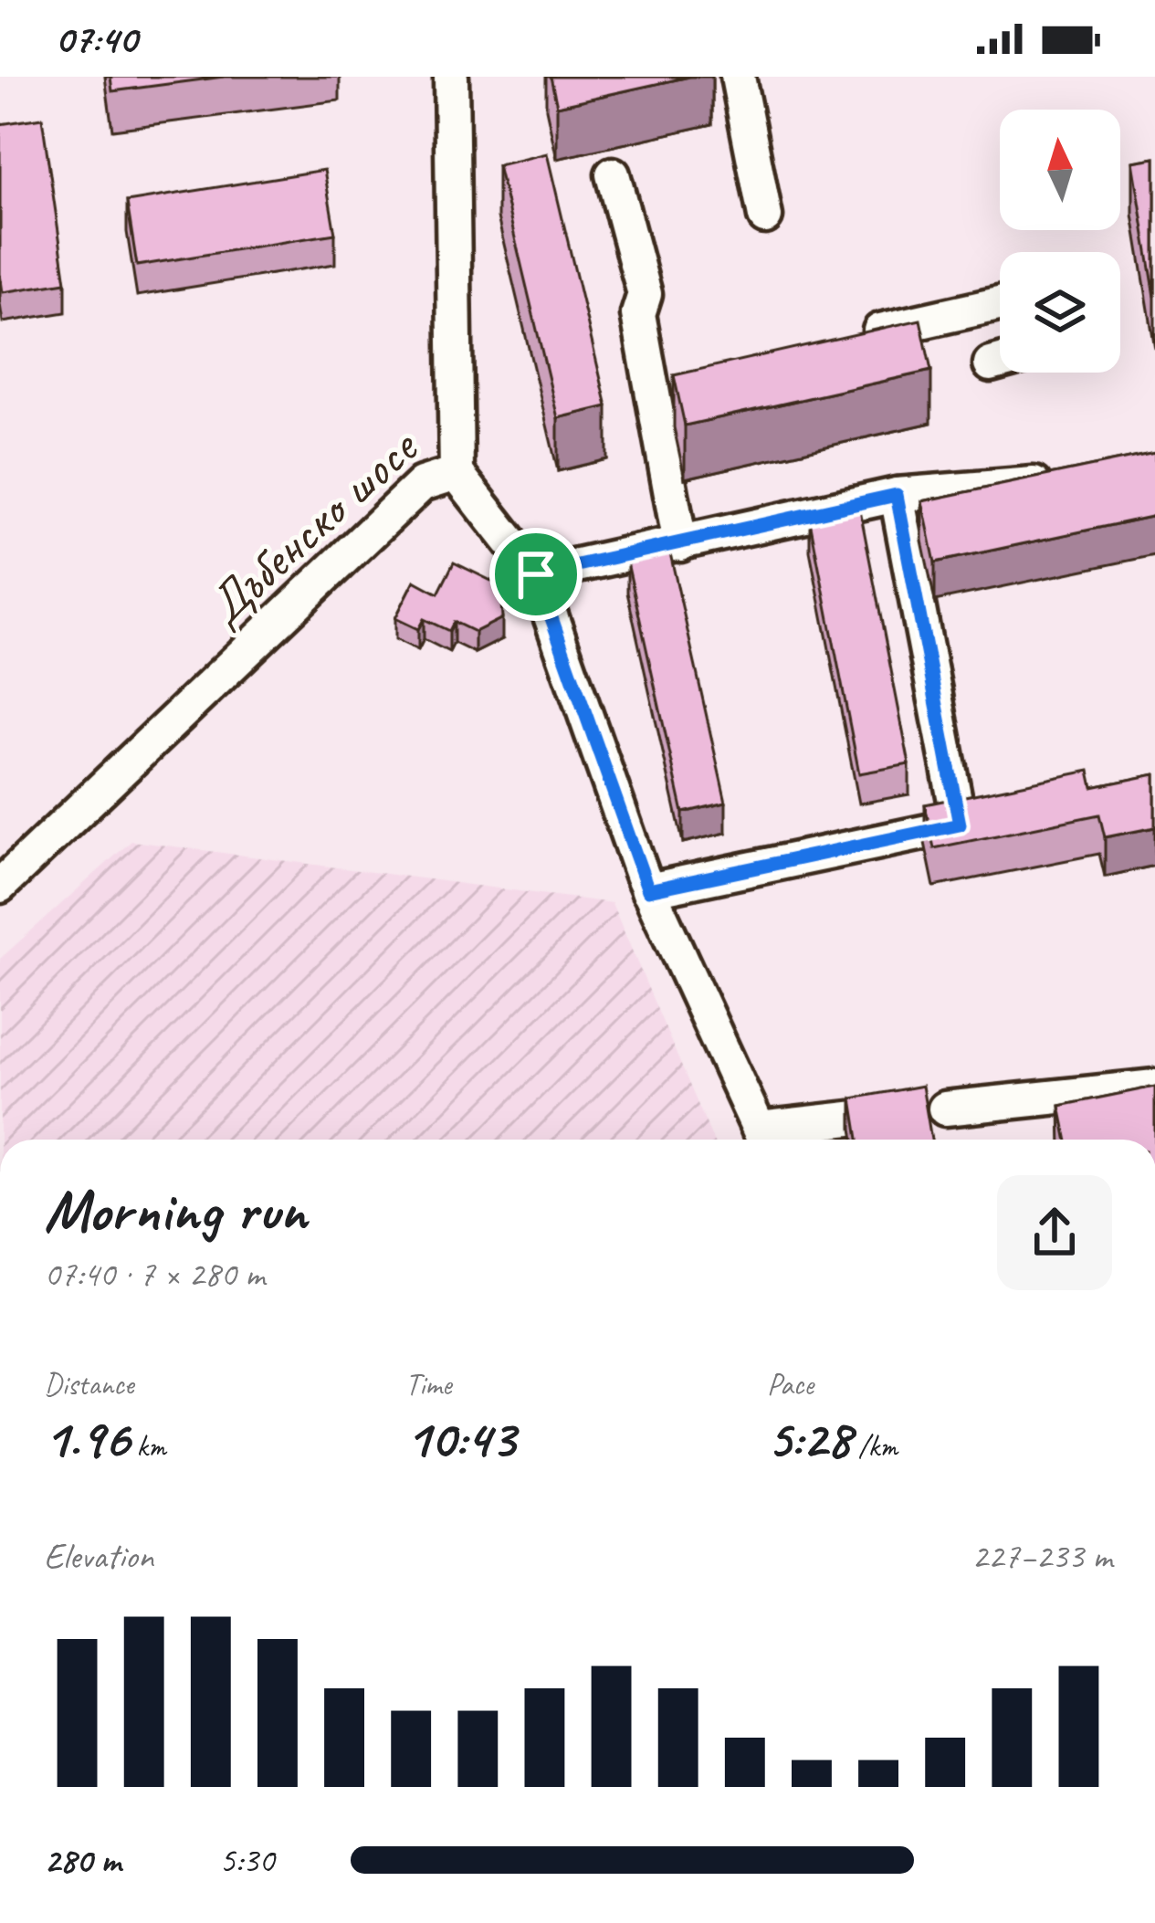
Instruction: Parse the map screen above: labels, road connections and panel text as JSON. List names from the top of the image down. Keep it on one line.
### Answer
{"streets":{"street":["Дъбенско шосе"]},"north":"top","page":{"status":"07:40","heading":["Morning run","07:40 · 7 × 280 m"],"stats":[["Distance","1.96 km"],["Time","10:43"],["Pace","5:28 /km"]],"chart":["Elevation","227–233 m"],"list":[{"name":"280 m","note":"5:30"}]}}
